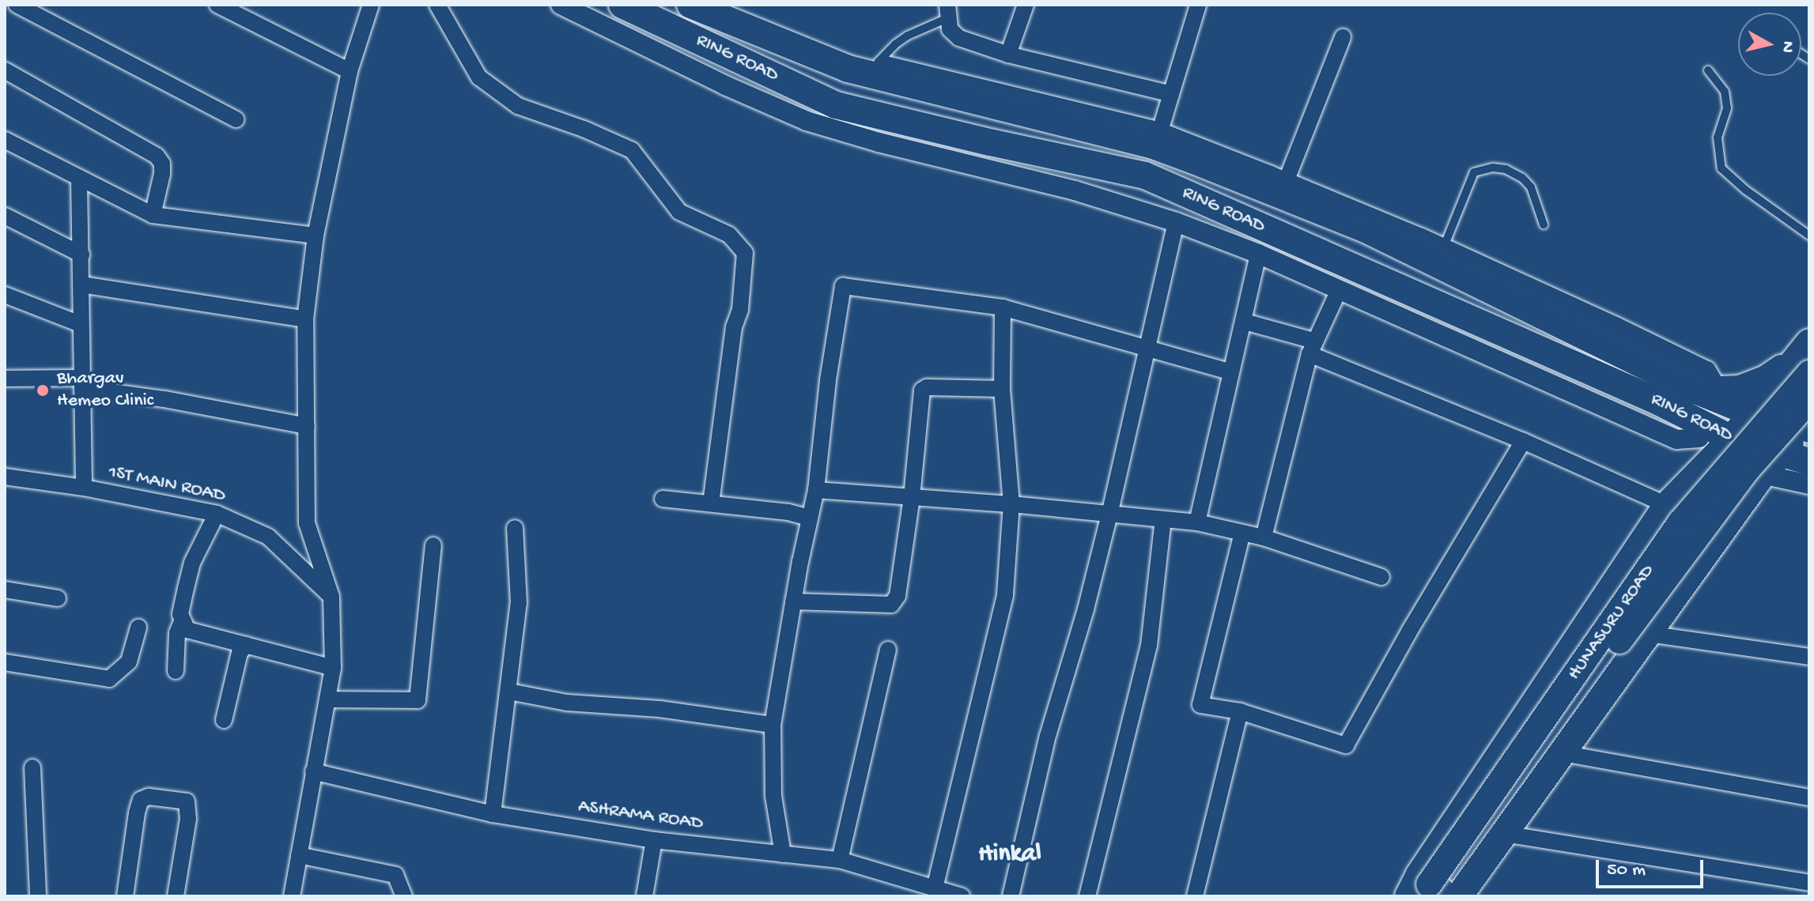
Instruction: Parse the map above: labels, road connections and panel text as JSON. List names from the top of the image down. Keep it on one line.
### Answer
{"streets":{"highway":["RING ROAD"],"main road":["HUNASURU ROAD"],"street":["1ST MAIN ROAD","ASHRAMA ROAD"]},"districts":["Hinkal"],"places":["Bhargav Hemeo Clinic"],"scale_bar":"50 m","north":"right"}
